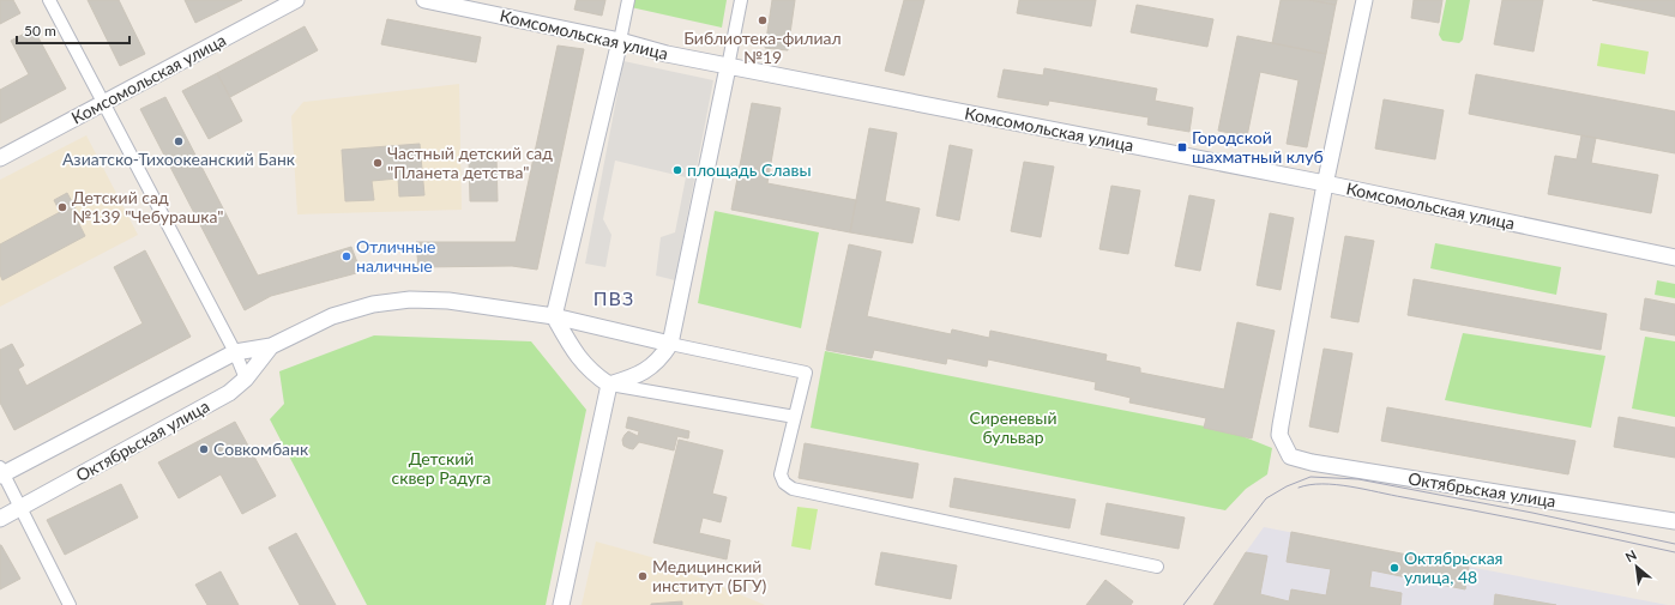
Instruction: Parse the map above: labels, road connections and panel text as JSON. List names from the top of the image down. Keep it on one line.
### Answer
{"streets":{"street":["Комсомольская улица","Октябрьская улица"]},"crossings":[["Комсомольская улица","Октябрьская улица"]],"districts":["ПВЗ"],"parks":["Сиреневый бульвар","Детский сквер Радуга"],"places":{"other":["Библиотека-филиал №19","Азиатско-Тихоокеанский Банк","Частный детский сад \"Планета детства\"","площадь Славы","Детский сад №139 \"Чебурашка\"","Отличные наличные","Совкомбанк","Октябрьская улица, 48","Медицинский институт (БГУ)"],"transit":["Городской шахматный клуб"]},"scale_bar":"50 m","north":"top left"}
